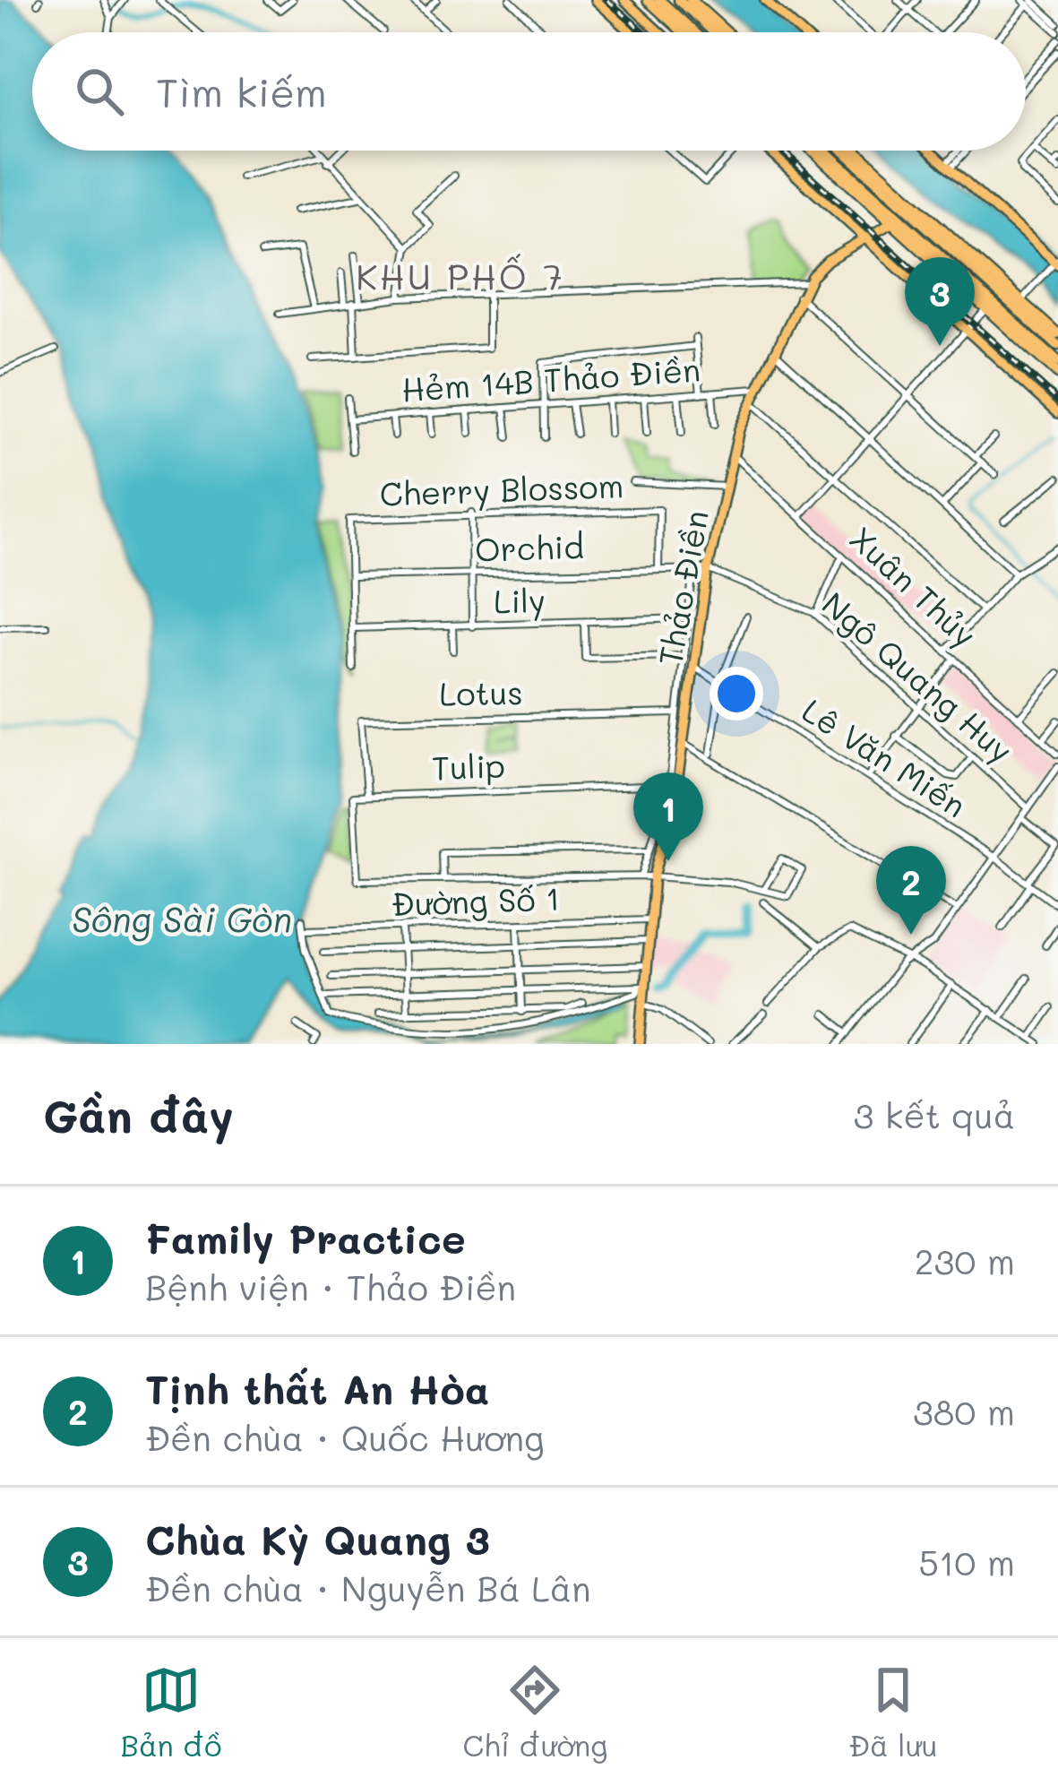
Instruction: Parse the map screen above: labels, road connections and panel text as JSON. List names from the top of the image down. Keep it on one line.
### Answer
{"streets":{"main road":["Thảo Điền"],"street":["Hẻm 14B Thảo Điền","Cherry Blossom","Orchid","Xuân Thủy","Lily","Ngô Quang Huy","Lotus","Lê Văn Miến","Tulip","Đường Số 1"]},"crossings":[["Hẻm 14B Thảo Điền","Thảo Điền"],["Cherry Blossom","Orchid"],["Orchid","Thảo Điền"],["Orchid","Ngô Quang Huy"],["Xuân Thủy","Thảo Điền"],["Thảo Điền","Ngô Quang Huy"],["Thảo Điền","Lê Văn Miến"],["Thảo Điền","Đường Số 1"],["Lotus","Tulip"]],"districts":["KHU PHỐ 7"],"water":["Sông Sài Gòn"],"page":{"search":"Tìm kiếm","pins":["3","1","2"],"heading":["Gần đây","3 kết quả"],"list":[{"mark":"1","name":"Family Practice","note":"Bệnh viện · Thảo Điền","value":"230 m"},{"mark":"2","name":"Tịnh thất An Hòa","note":"Đền chùa · Quốc Hương","value":"380 m"},{"mark":"3","name":"Chùa Kỳ Quang 3","note":"Đền chùa · Nguyễn Bá Lân","value":"510 m"}],"nav":["Bản đồ","Chỉ đường","Đã lưu"]}}
